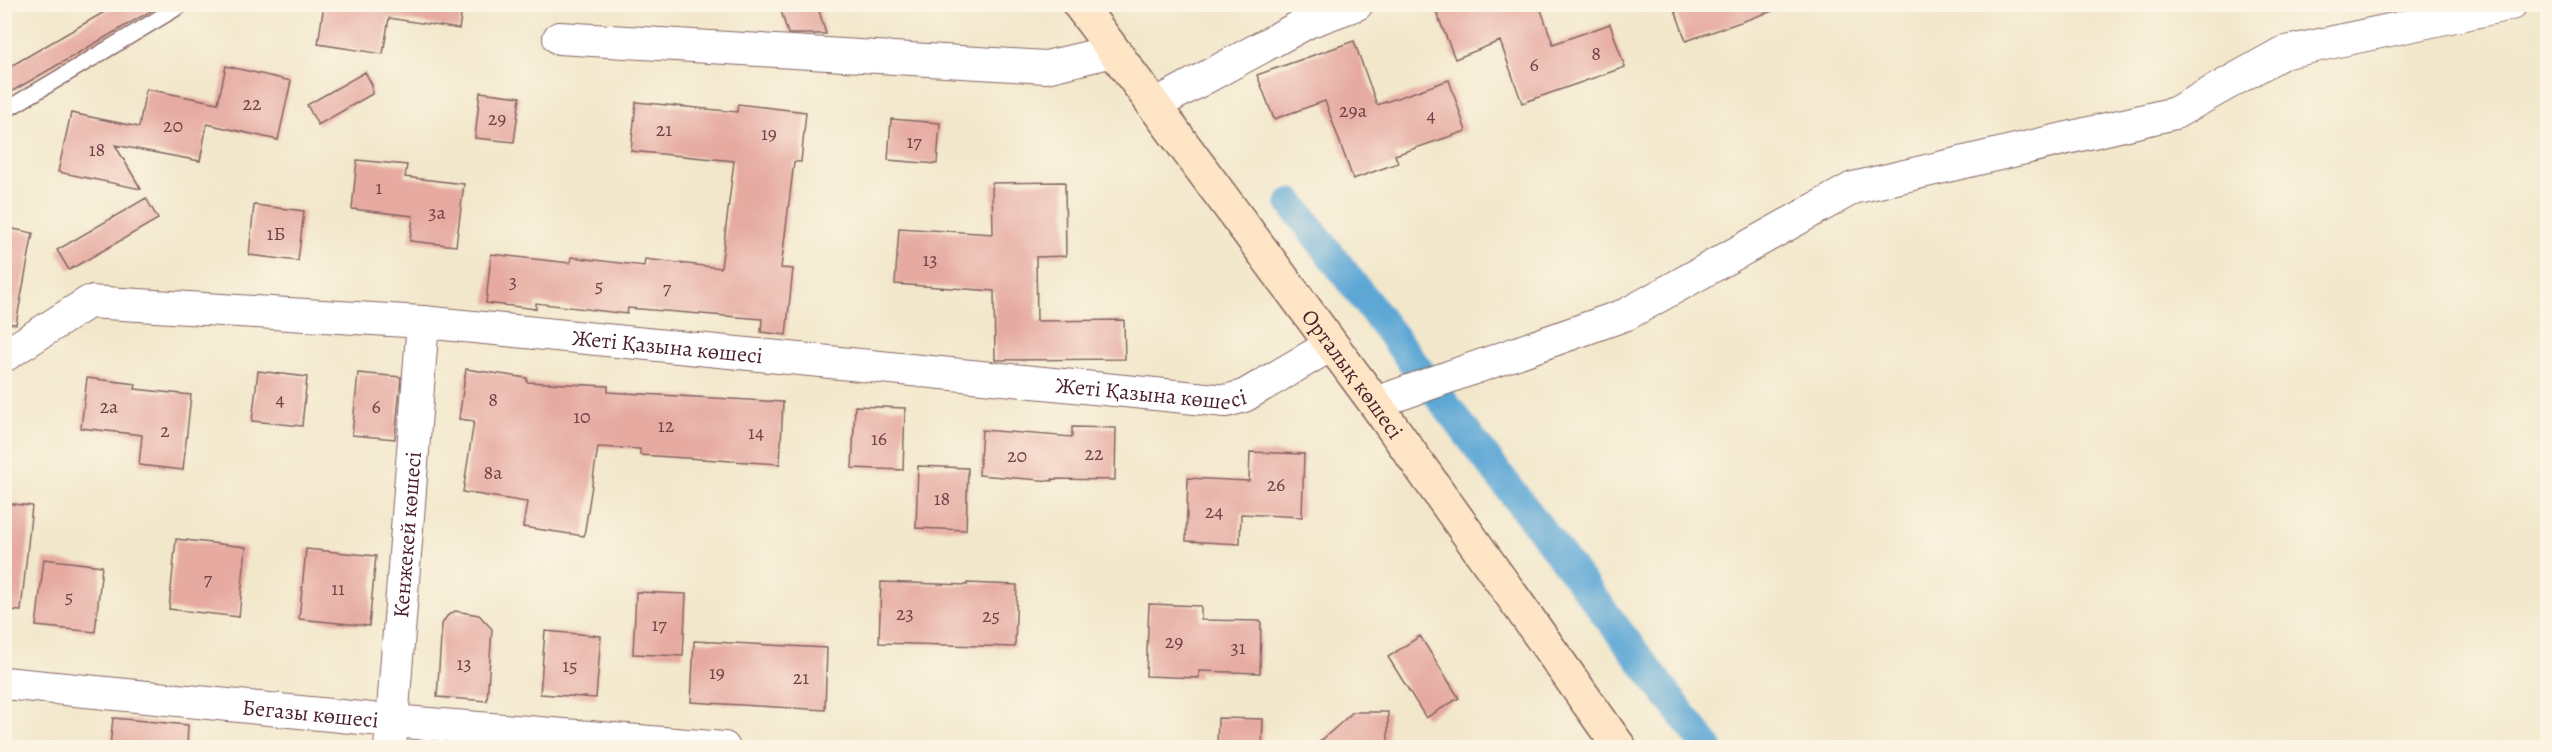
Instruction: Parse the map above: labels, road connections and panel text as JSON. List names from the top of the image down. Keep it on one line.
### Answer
{"streets":{"main road":["Орталық көшесі"],"street":["Жеті Қазына көшесі","Кенжекей көшесі","Бегазы көшесі"]},"crossings":[["Жеті Қазына көшесі","Орталық көшесі"],["Жеті Қазына көшесі","Кенжекей көшесі"],["Кенжекей көшесі","Бегазы көшесі"]],"house_numbers":["8","6","22","29а","4","29","20","21","19","17","18","1","3а","1Б","13","3","5","7","4","8","2а","6","10","12","2","14","16","22","20","8а","26","18","24","7","11","5","23","25","17","29","31","13","15","19","21"]}
